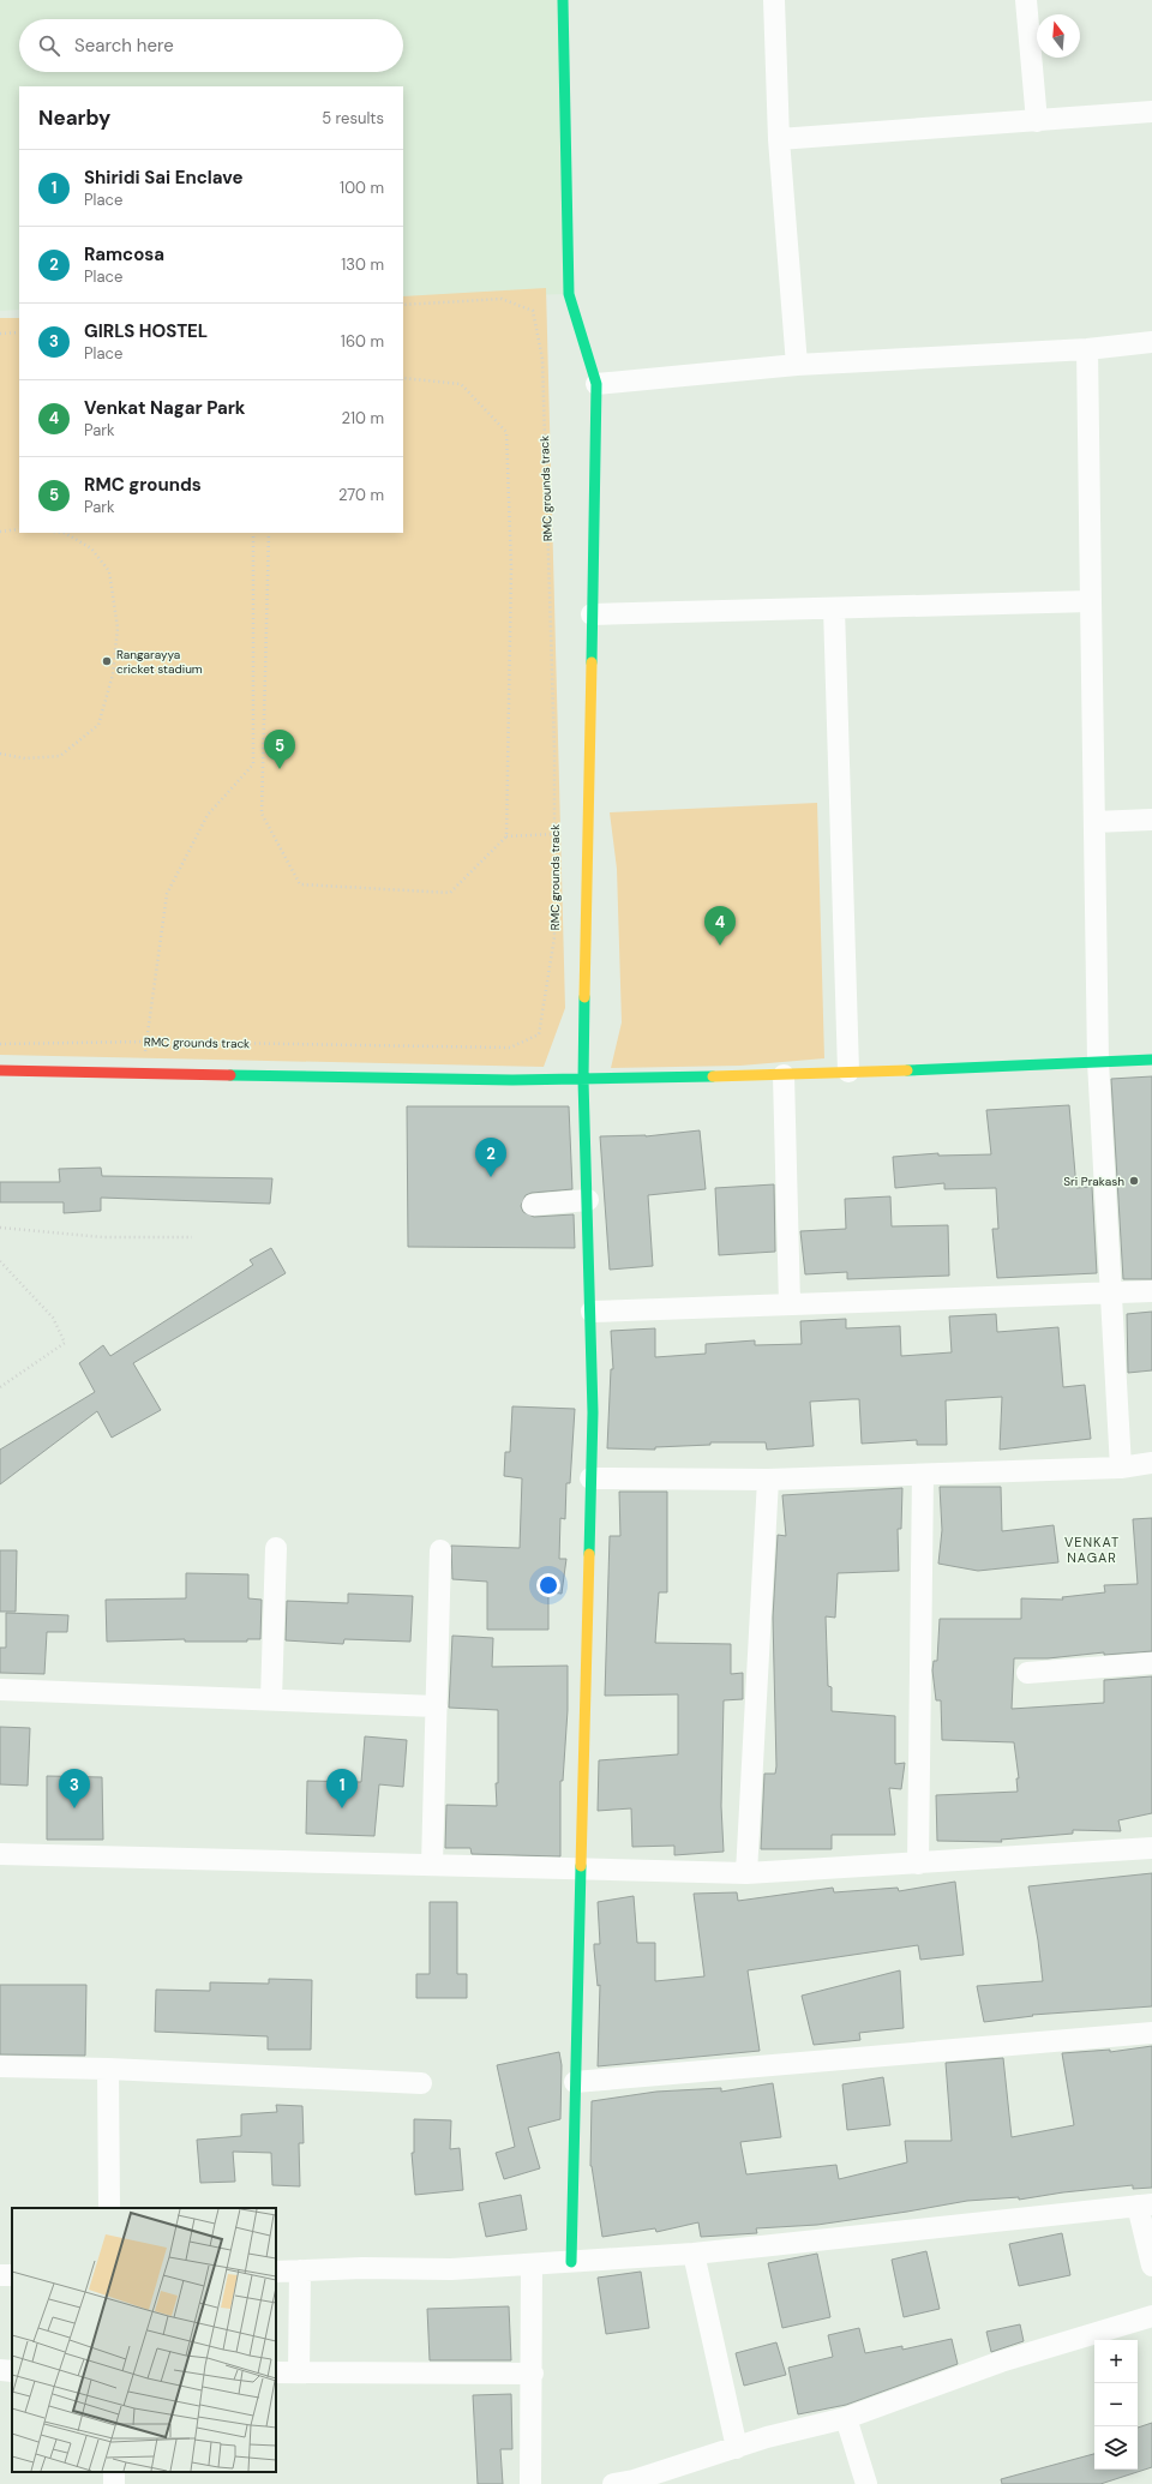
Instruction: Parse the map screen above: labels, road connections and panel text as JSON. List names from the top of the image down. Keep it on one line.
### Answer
{"streets":{"path":["RMC grounds track"]},"districts":["VENKAT NAGAR"],"places":["Rangarayya cricket stadium","Sri Prakash"],"north":"top","page":{"search":"Search here","heading":["Nearby","5 results"],"list":[{"mark":"1","name":"Shiridi Sai Enclave","note":"Place","value":"100 m"},{"mark":"2","name":"Ramcosa","note":"Place","value":"130 m"},{"mark":"3","name":"GIRLS HOSTEL","note":"Place","value":"160 m"},{"mark":"4","name":"Venkat Nagar Park","note":"Park","value":"210 m"},{"mark":"5","name":"RMC grounds","note":"Park","value":"270 m"}],"pins":["5","4","2","1","3"],"map_buttons":["+","−"]}}
